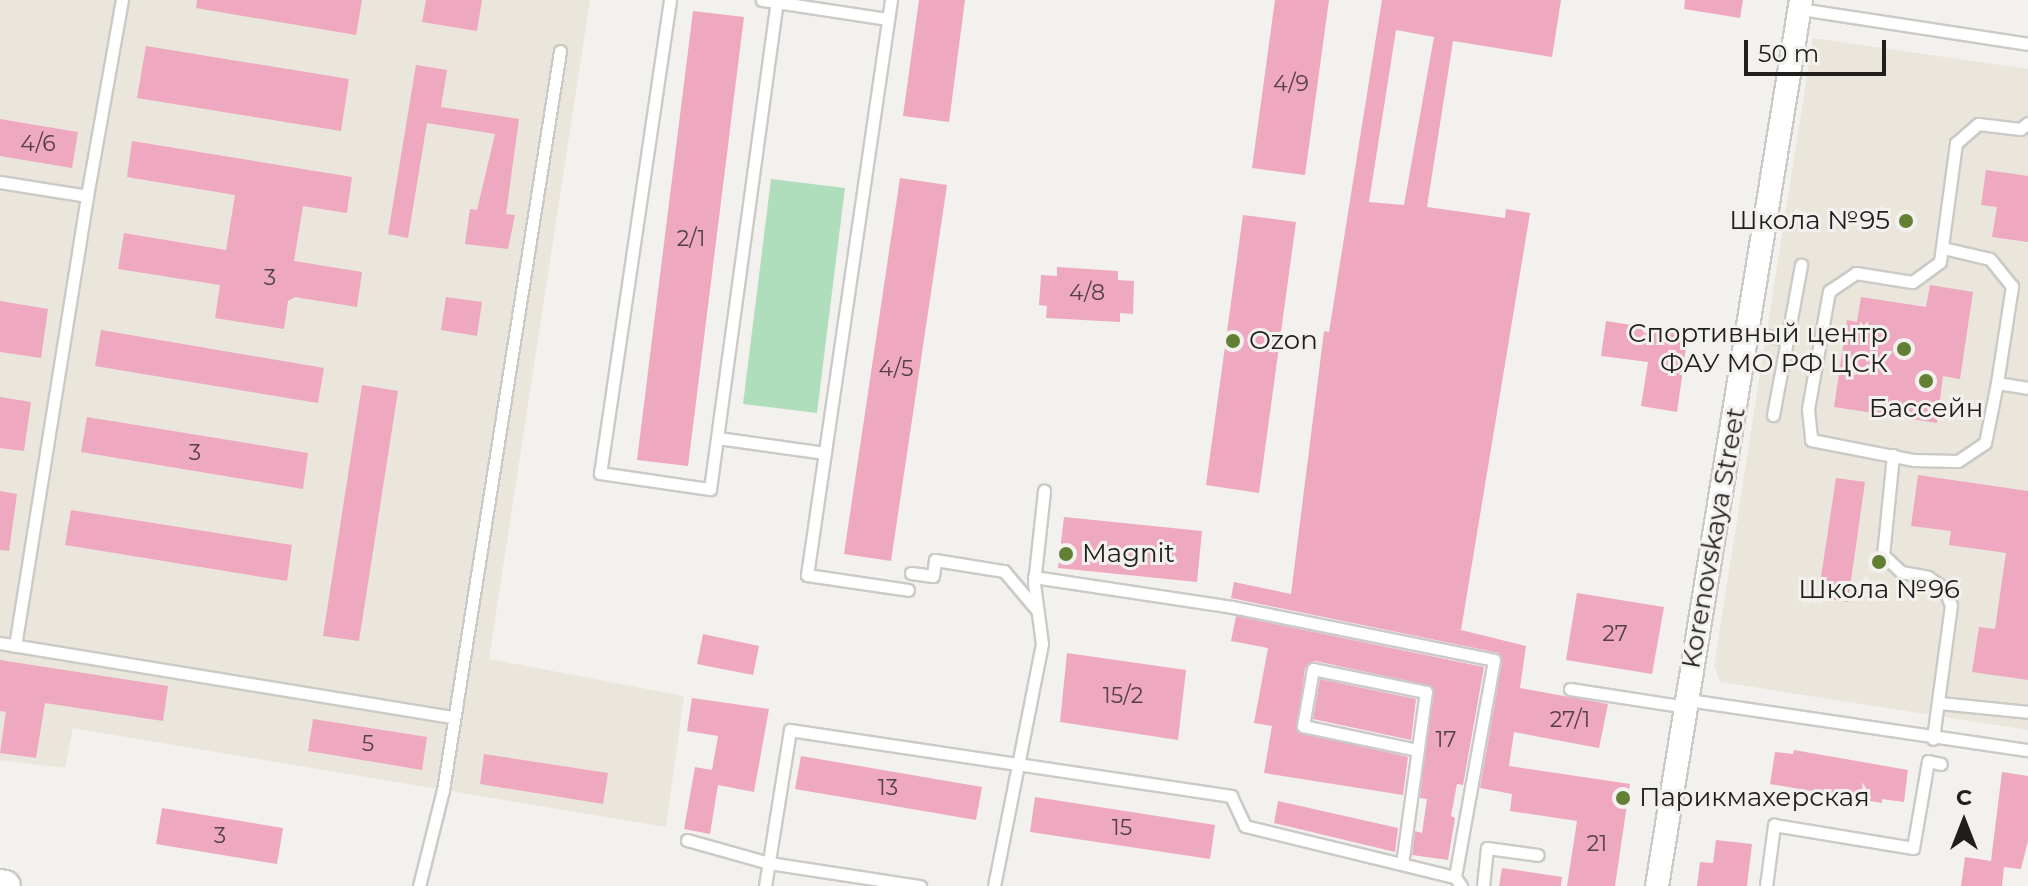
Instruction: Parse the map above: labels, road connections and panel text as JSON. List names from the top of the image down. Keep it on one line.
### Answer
{"streets":{"street":["Korenovskaya Street"]},"places":["Школа №95","Ozon","Спортивный центр ФАУ МО РФ ЦСК","Бассейн","Magnit","Школа №96","Парикмахерская"],"house_numbers":["4/9","4/6","2/1","3","4/8","4/5","3","27","15/2","27/1","17","5","13","15","3","21"],"scale_bar":"50 m","north":"top"}
